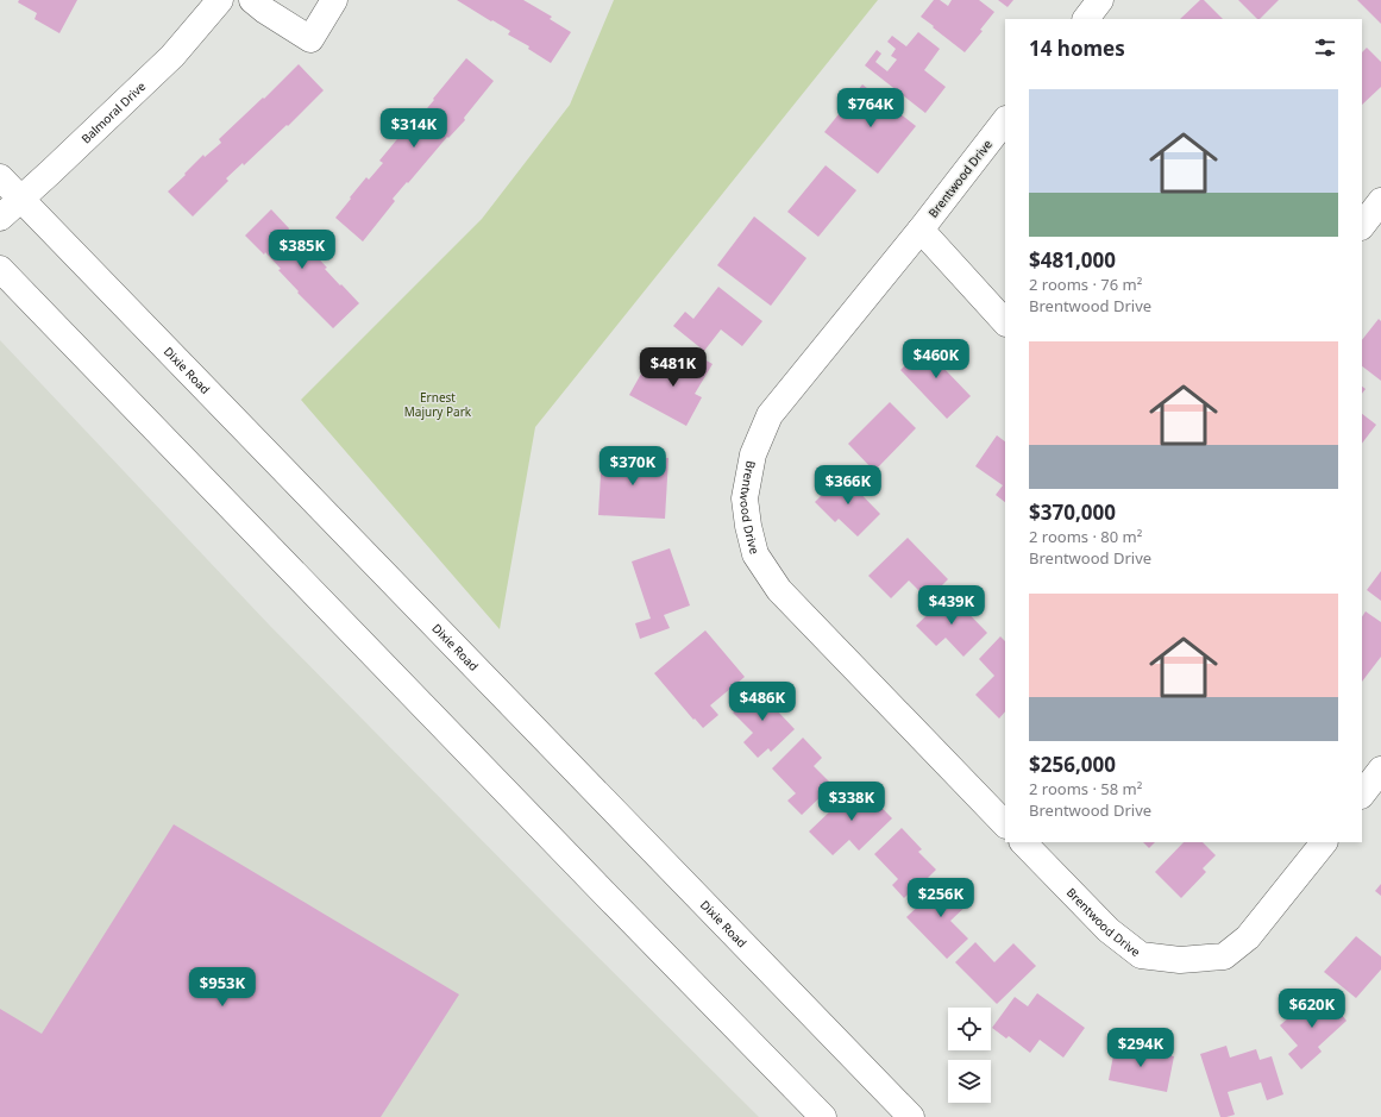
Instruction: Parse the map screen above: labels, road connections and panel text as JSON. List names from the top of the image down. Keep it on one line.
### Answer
{"streets":{"main road":["Balmoral Drive","Brentwood Drive","Dixie Road"]},"crossings":[["Balmoral Drive","Dixie Road"]],"parks":["Ernest Majury Park"],"page":{"heading":"14 homes","list":[{"name":"$481,000","note":"2 rooms · 76 m² · Brentwood Drive"},{"name":"$370,000","note":"2 rooms · 80 m² · Brentwood Drive"},{"name":"$256,000","note":"2 rooms · 58 m² · Brentwood Drive"}],"price":["$764K","$314K","$385K","$460K","$481K","$370K","$366K","$439K","$486K","$338K","$256K","$953K","$620K","$294K"]}}
